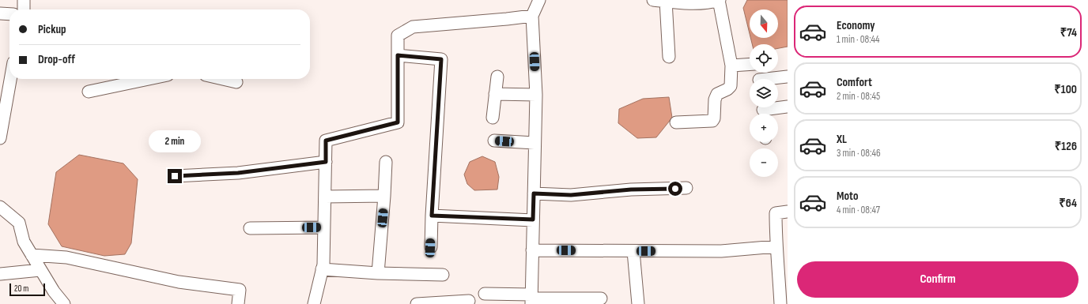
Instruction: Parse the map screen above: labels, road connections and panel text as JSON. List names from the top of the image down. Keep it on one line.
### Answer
{"scale_bar":"20 m","north":"bottom","page":{"list":[{"name":"Economy","note":"1 min · 08:44","value":"₹74"},{"name":"Comfort","note":"2 min · 08:45","value":"₹100"},{"name":"XL","note":"3 min · 08:46","value":"₹126"},{"name":"Moto","note":"4 min · 08:47","value":"₹64"}],"map_buttons":["+","−"],"banner":["Pickup","Drop-off"],"bubble":"2 min","buttons":"Confirm","scale":"20 m"}}
